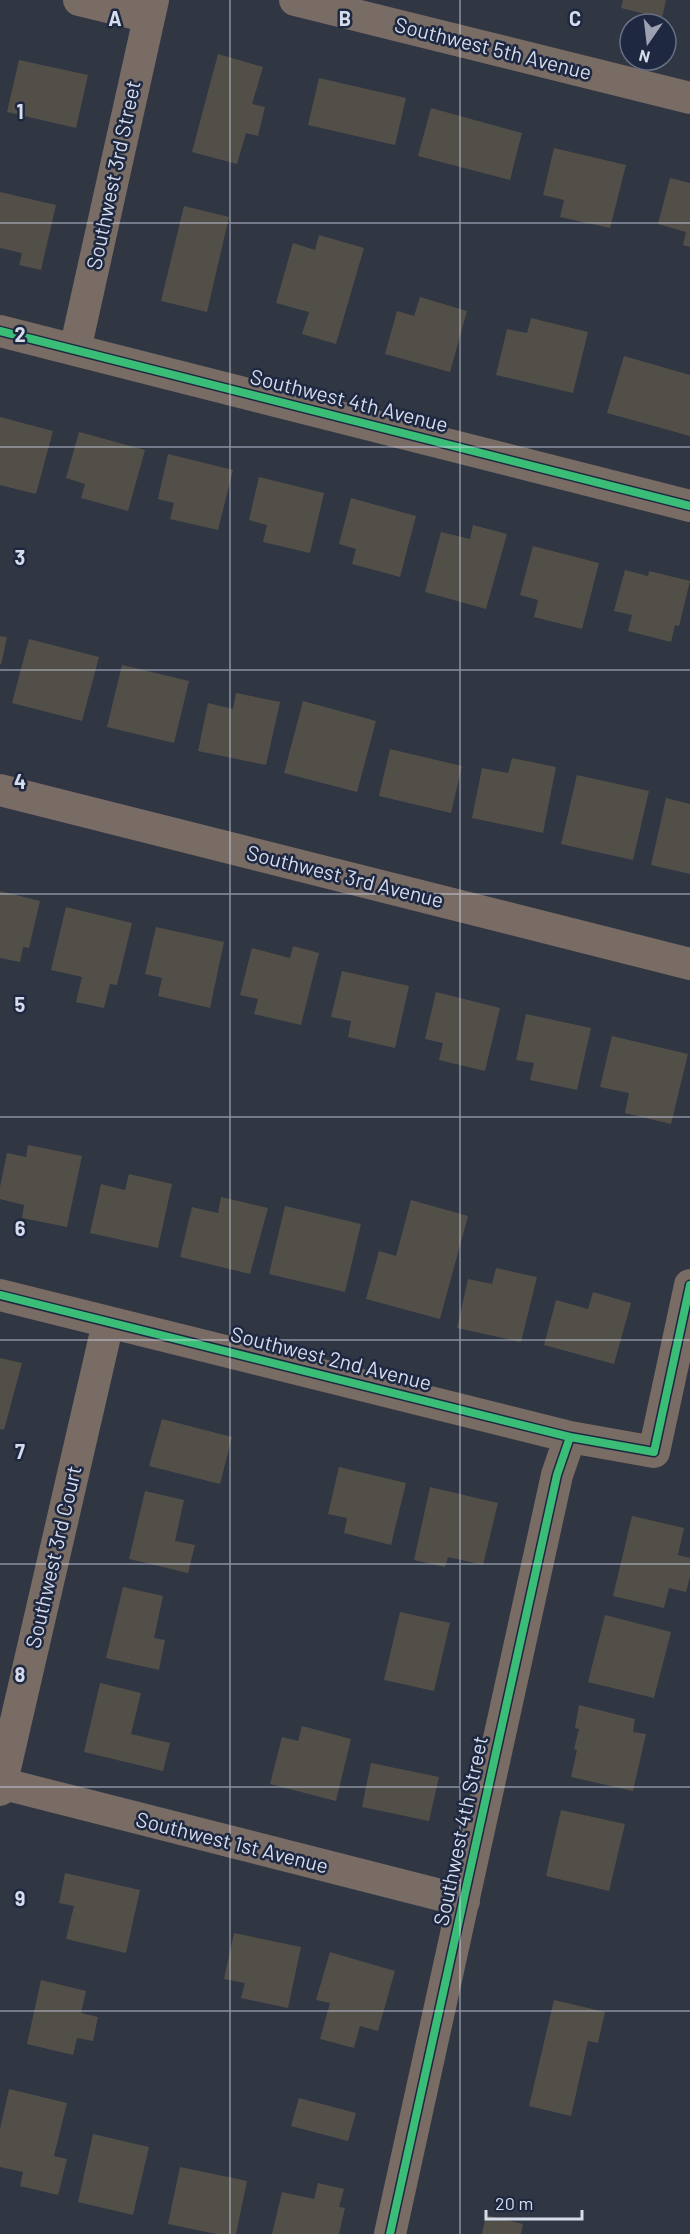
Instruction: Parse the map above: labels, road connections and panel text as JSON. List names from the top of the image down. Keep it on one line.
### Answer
{"streets":{"street":["Southwest 5th Avenue","Southwest 3rd Street","Southwest 4th Avenue","Southwest 3rd Avenue","Southwest 2nd Avenue","Southwest 3rd Court","Southwest 4th Street","Southwest 1st Avenue"]},"crossings":[["Southwest 3rd Street","Southwest 4th Avenue"],["Southwest 2nd Avenue","Southwest 3rd Court"],["Southwest 2nd Avenue","Southwest 4th Street"],["Southwest 3rd Court","Southwest 1st Avenue"],["Southwest 4th Street","Southwest 1st Avenue"]],"scale_bar":"20 m","north":"bottom","grid":{"columns":["A","B","C"],"rows":["1","2","3","4","5","6","7","8","9"]}}
